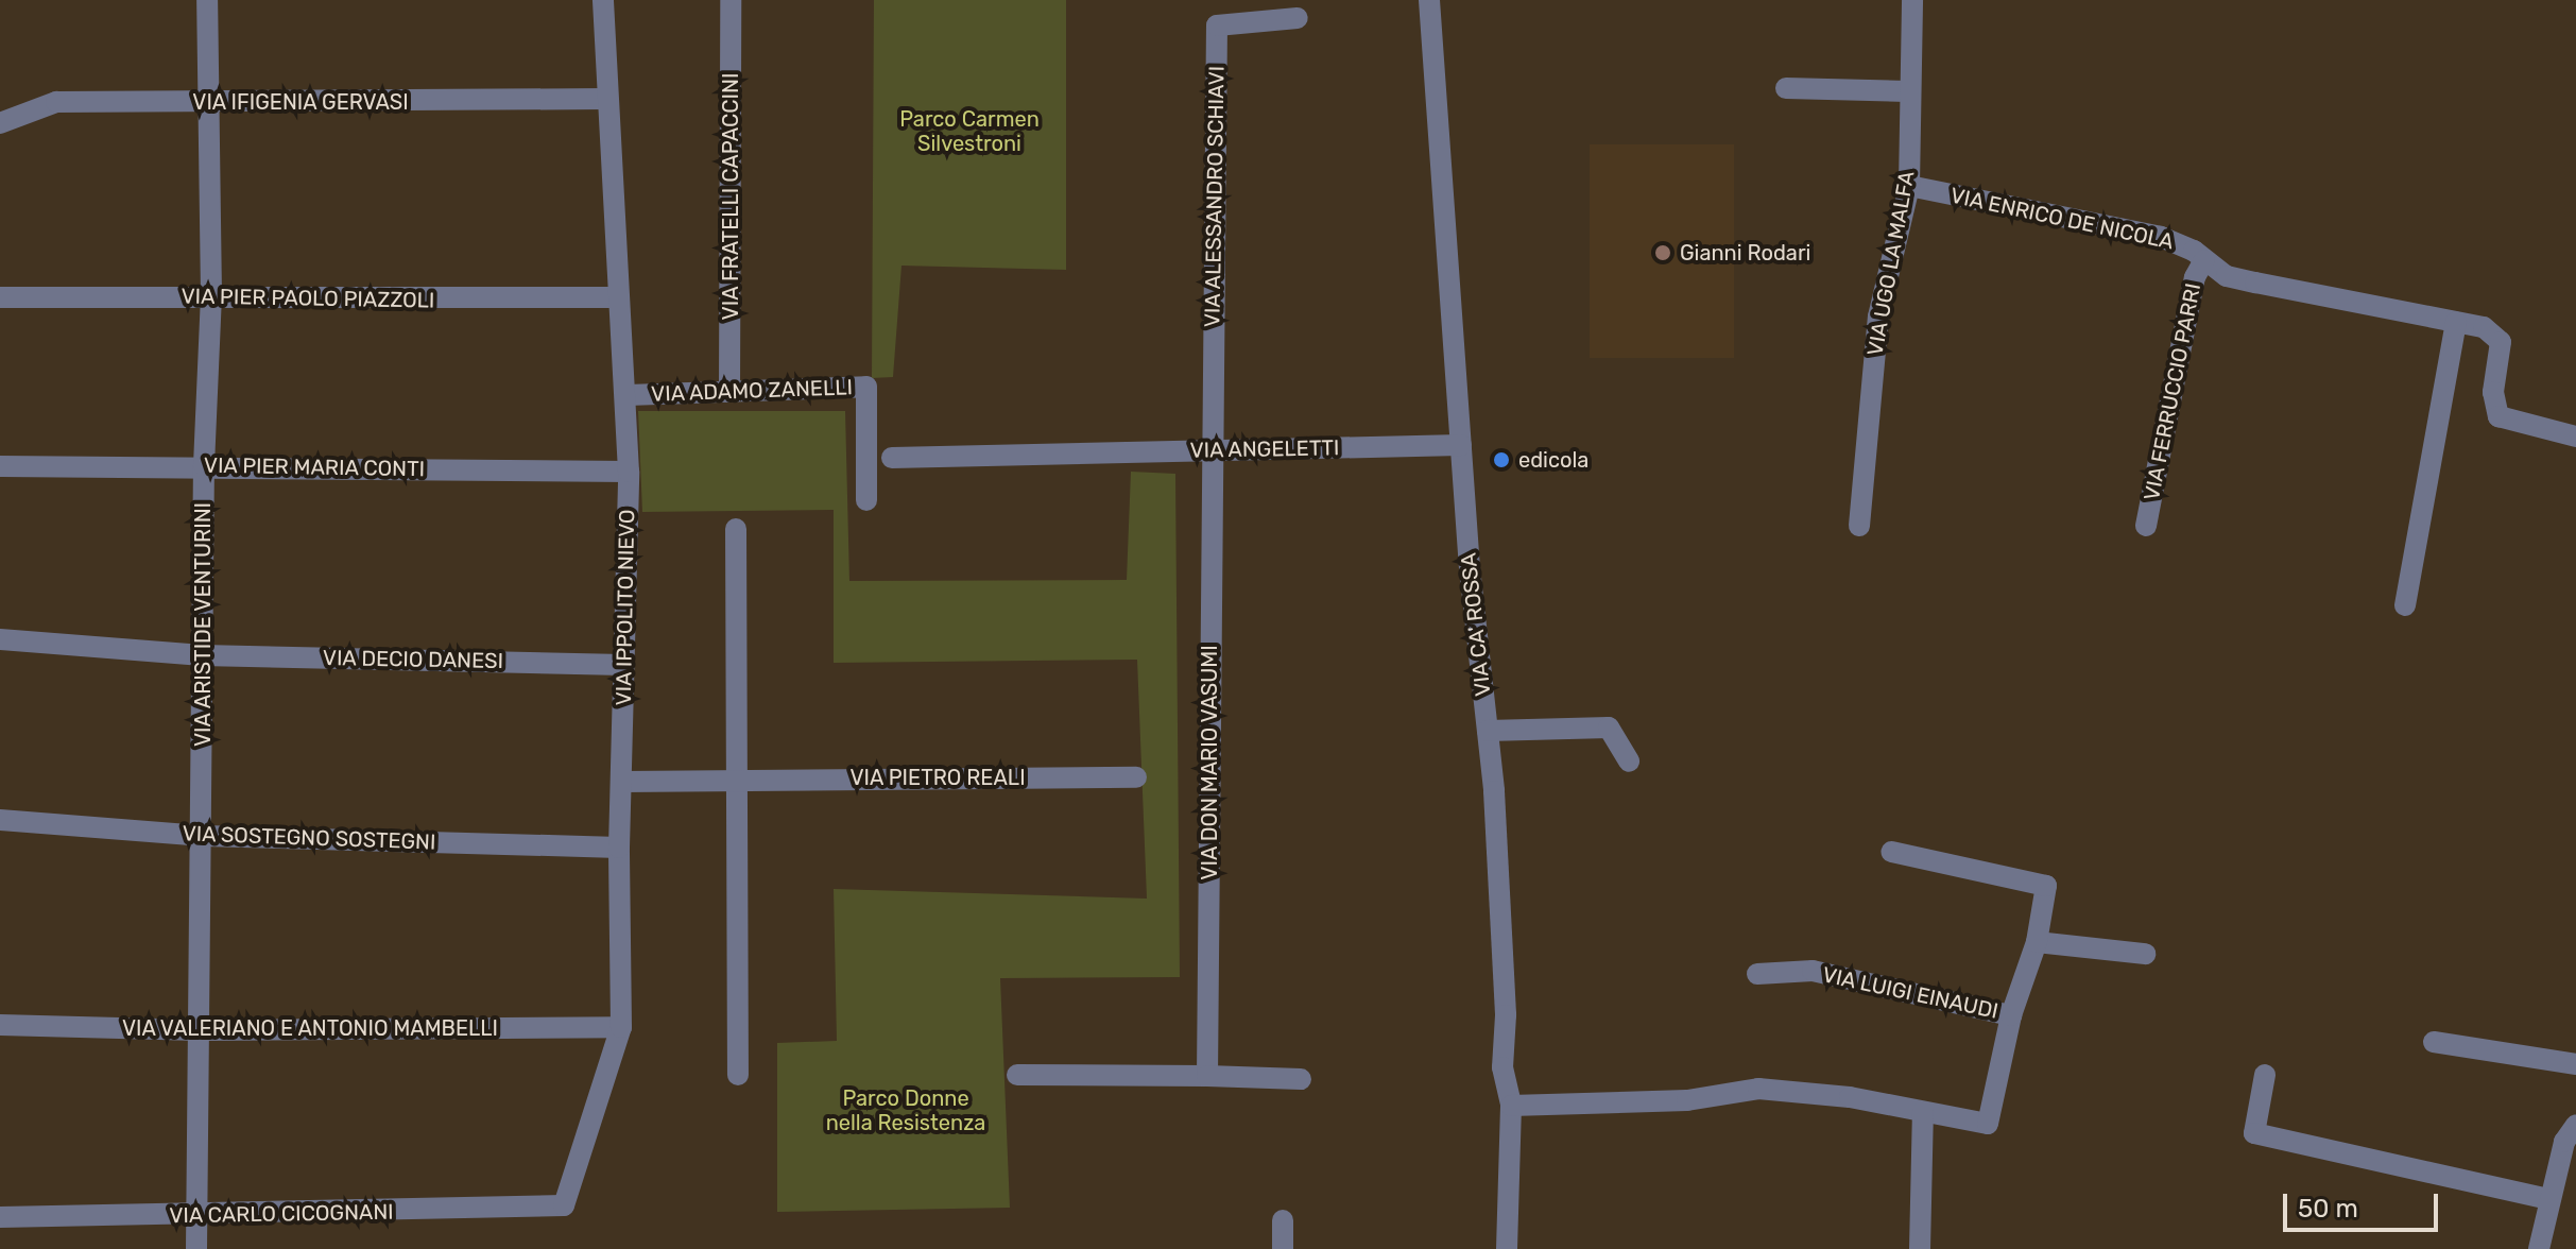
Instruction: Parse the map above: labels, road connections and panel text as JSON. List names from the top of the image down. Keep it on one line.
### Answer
{"streets":{"street":["VIA IFIGENIA GERVASI","VIA FRATELLI CAPACCINI","VIA ALESSANDRO SCHIAVI","VIA ENRICO DE NICOLA","VIA UGO LA MALFA","VIA PIER PAOLO PIAZZOLI","VIA ADAMO ZANELLI","VIA FERRUCCIO PARRI","VIA ANGELETTI","VIA PIER MARIA CONTI","VIA IPPOLITO NIEVO","VIA ARISTIDE VENTURINI","VIA CA' ROSSA","VIA DECIO DANESI","VIA DON MARIO VASUMI","VIA PIETRO REALI","VIA SOSTEGNO SOSTEGNI","VIA LUIGI EINAUDI","VIA VALERIANO E ANTONIO MAMBELLI","VIA CARLO CICOGNANI"]},"crossings":[["VIA IFIGENIA GERVASI","VIA IPPOLITO NIEVO"],["VIA IFIGENIA GERVASI","VIA ARISTIDE VENTURINI"],["VIA FRATELLI CAPACCINI","VIA ADAMO ZANELLI"],["VIA ALESSANDRO SCHIAVI","VIA ANGELETTI"],["VIA ALESSANDRO SCHIAVI","VIA DON MARIO VASUMI"],["VIA ENRICO DE NICOLA","VIA UGO LA MALFA"],["VIA ENRICO DE NICOLA","VIA FERRUCCIO PARRI"],["VIA PIER PAOLO PIAZZOLI","VIA IPPOLITO NIEVO"],["VIA PIER PAOLO PIAZZOLI","VIA ARISTIDE VENTURINI"],["VIA ADAMO ZANELLI","VIA IPPOLITO NIEVO"],["VIA ANGELETTI","VIA CA' ROSSA"],["VIA ANGELETTI","VIA DON MARIO VASUMI"],["VIA PIER MARIA CONTI","VIA IPPOLITO NIEVO"],["VIA PIER MARIA CONTI","VIA ARISTIDE VENTURINI"],["VIA IPPOLITO NIEVO","VIA DECIO DANESI"],["VIA IPPOLITO NIEVO","VIA PIETRO REALI"],["VIA IPPOLITO NIEVO","VIA SOSTEGNO SOSTEGNI"],["VIA IPPOLITO NIEVO","VIA VALERIANO E ANTONIO MAMBELLI"],["VIA IPPOLITO NIEVO","VIA CARLO CICOGNANI"],["VIA ARISTIDE VENTURINI","VIA DECIO DANESI"],["VIA ARISTIDE VENTURINI","VIA SOSTEGNO SOSTEGNI"],["VIA ARISTIDE VENTURINI","VIA VALERIANO E ANTONIO MAMBELLI"],["VIA ARISTIDE VENTURINI","VIA CARLO CICOGNANI"]],"parks":["Parco Carmen Silvestroni","Parco Donne nella Resistenza"],"places":["Gianni Rodari","edicola"],"scale_bar":"50 m"}
